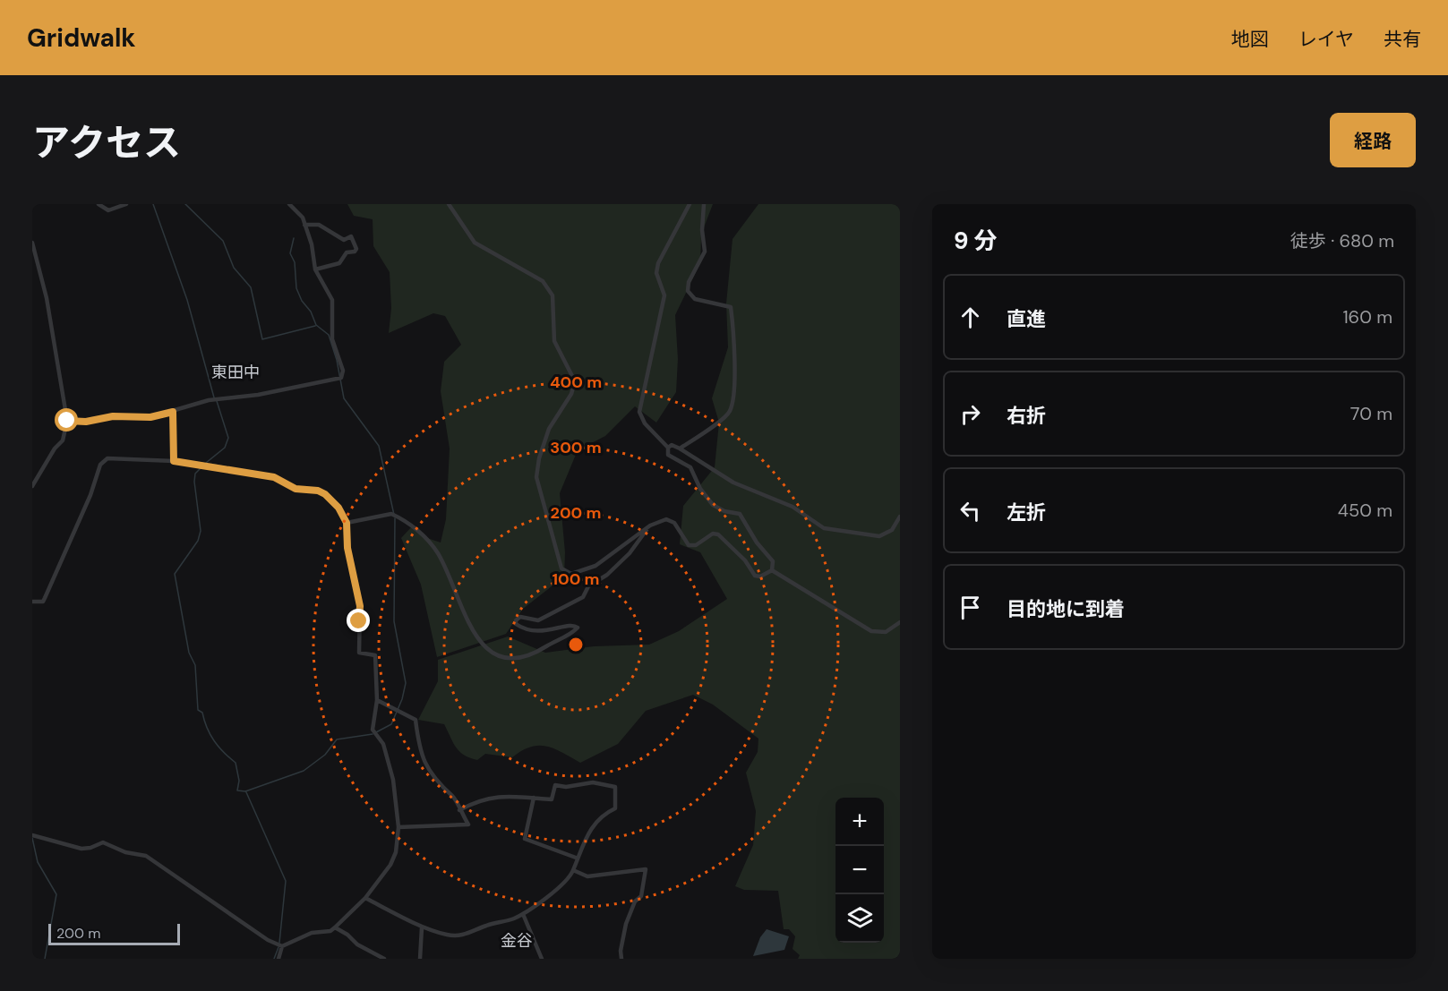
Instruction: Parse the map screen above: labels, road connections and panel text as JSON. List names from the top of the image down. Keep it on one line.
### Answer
{"districts":["東田中","金谷"],"scale_bar":"200 m","page":{"header":"Gridwalk","nav":["地図","レイヤ","共有"],"title":"アクセス","buttons":"経路","heading":["9 分","徒歩 · 680 m"],"list":[["直進","160 m"],["右折","70 m"],["左折","450 m"],"目的地に到着"],"map_buttons":["+","−"],"scale":"200 m"},"rings":["400 m","300 m","200 m","100 m"]}
